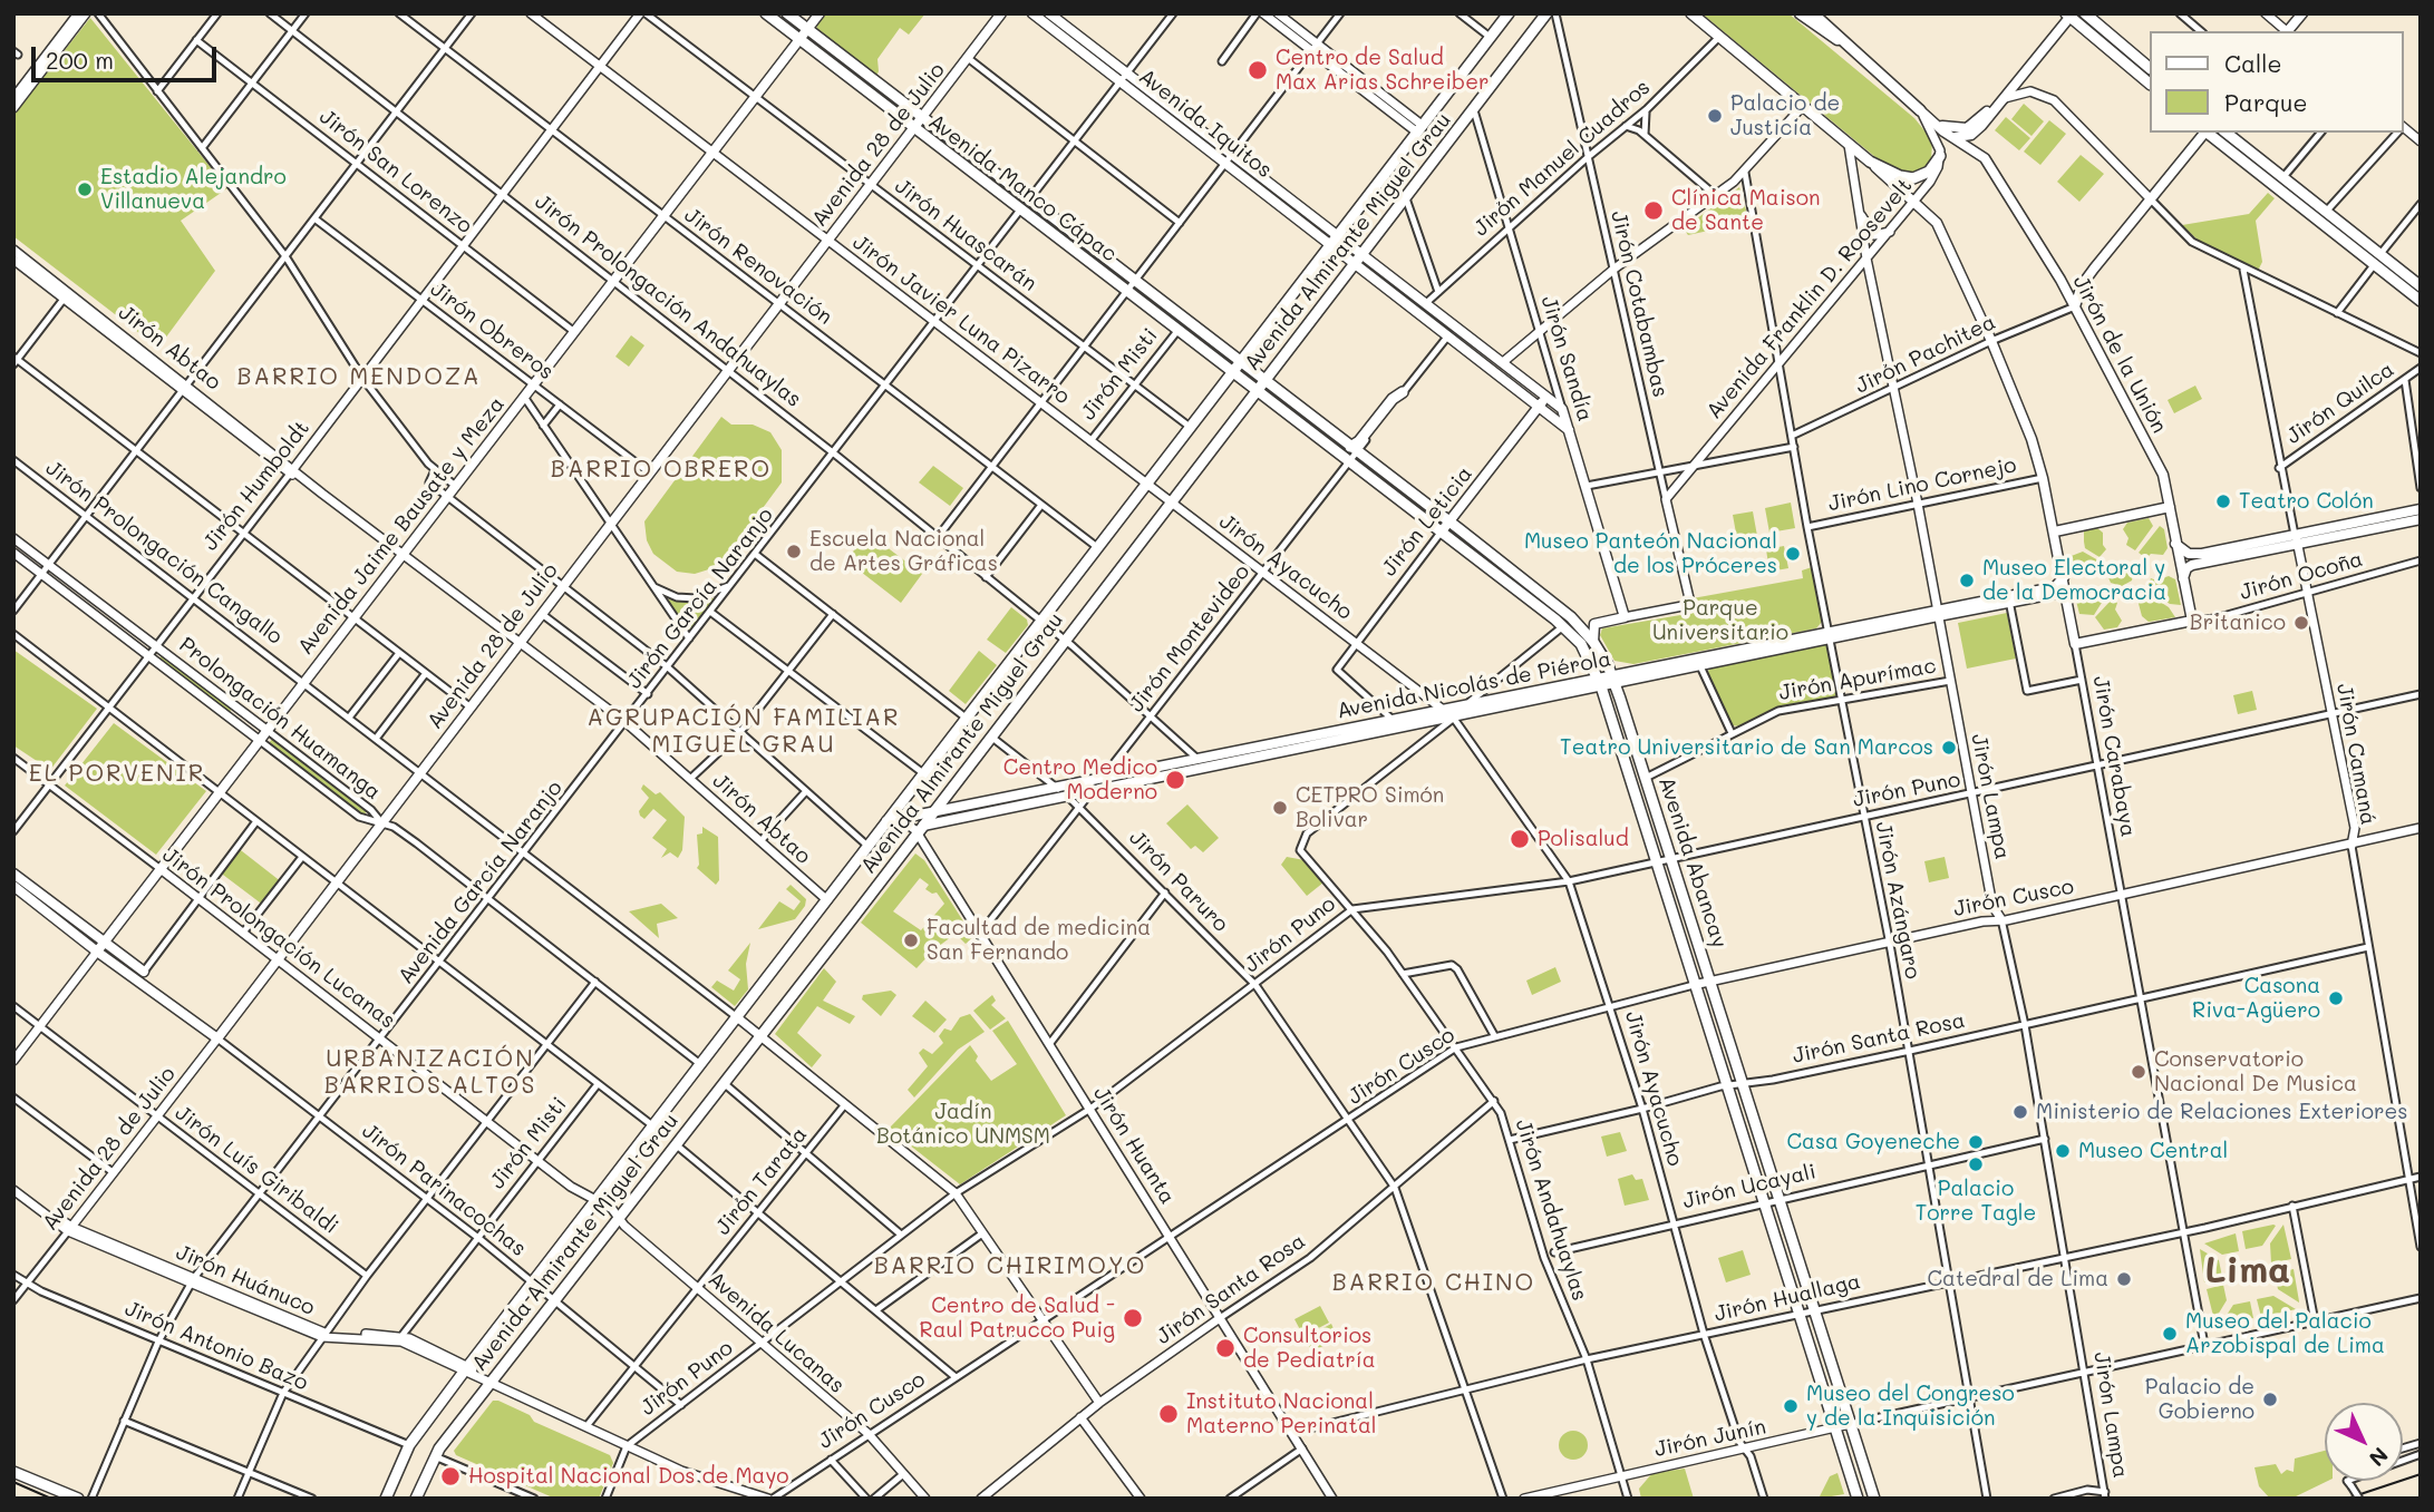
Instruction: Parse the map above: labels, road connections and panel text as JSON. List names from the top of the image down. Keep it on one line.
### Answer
{"streets":{"main road":["Avenida Iquitos","Avenida 28 de Julio","Avenida Manco Cápac","Avenida Almirante Miguel Grau","Jirón de la Unión","Jirón Sandía","Jirón Leticia","Avenida Jaime Bausate y Meza","Avenida Nicolás de Piérola","Jirón Carabaya","Avenida Abancay"],"street":["Jirón Manuel Cuadros","Jirón San Lorenzo","Jirón Huascarán","Jirón Renovación","Avenida Franklin D. Roosevelt","Jirón Prolongación Andahuaylas","Jirón Cotabambas","Jirón Javier Luna Pizarro","Jirón Obreros","Jirón Abtao","Jirón Pachitea","Jirón Misti","Jirón Quilca","Jirón Lino Cornejo","Jirón Humboldt","Jirón Prolongación Cangallo","Jirón Ayacucho","Jirón Ocoña","Jirón García Naranjo","Jirón Montevideo","Jirón Apurímac","Prolongación Huamanga","Jirón Camaná","Jirón Puno","Jirón Lampa","Jirón Paruro","Avenida García Naranjo","Jirón Cusco","Jirón Azángaro","Jirón Prolongación Lucanas","Jirón Santa Rosa","Jirón Huanta","Jirón Luís Giribaldi","Jirón Tarata","Jirón Ucayali","Jirón Parinacochas","Jirón Andahuaylas","Jirón Huánuco","Jirón Huallaga","Avenida Lucanas","Jirón Antonio Bazo","Jirón Junín"]},"crossings":[["Avenida Iquitos","Avenida Almirante Miguel Grau"],["Avenida Iquitos","Jirón García Naranjo"],["Avenida 28 de Julio","Avenida Manco Cápac"],["Avenida 28 de Julio","Jirón Huascarán"],["Avenida 28 de Julio","Jirón Renovación"],["Avenida 28 de Julio","Jirón Prolongación Andahuaylas"],["Avenida 28 de Julio","Jirón Javier Luna Pizarro"],["Avenida 28 de Julio","Jirón Obreros"],["Avenida 28 de Julio","Jirón Abtao"],["Avenida 28 de Julio","Jirón Prolongación Cangallo"],["Avenida 28 de Julio","Prolongación Huamanga"],["Avenida 28 de Julio","Jirón Prolongación Lucanas"],["Avenida 28 de Julio","Jirón Luís Giribaldi"],["Avenida 28 de Julio","Jirón Parinacochas"],["Avenida 28 de Julio","Jirón Huánuco"],["Avenida 28 de Julio","Jirón Antonio Bazo"],["Jirón Manuel Cuadros","Jirón Cotabambas"],["Jirón Manuel Cuadros","Jirón Sandía"],["Jirón San Lorenzo","Jirón Humboldt"],["Jirón San Lorenzo","Avenida Jaime Bausate y Meza"],["Avenida Manco Cápac","Avenida Almirante Miguel Grau"],["Avenida Manco Cápac","Jirón Misti"],["Avenida Manco Cápac","Avenida Jaime Bausate y Meza"],["Avenida Manco Cápac","Jirón García Naranjo"],["Avenida Manco Cápac","Avenida Abancay"],["Jirón Huascarán","Avenida Almirante Miguel Grau"],["Jirón Huascarán","Jirón Misti"],["Jirón Huascarán","Jirón Humboldt"],["Jirón Huascarán","Avenida Jaime Bausate y Meza"],["Jirón Huascarán","Jirón García Naranjo"],["Avenida Almirante Miguel Grau","Jirón Renovación"],["Avenida Almirante Miguel Grau","Jirón Prolongación Andahuaylas"],["Avenida Almirante Miguel Grau","Jirón Javier Luna Pizarro"],["Avenida Almirante Miguel Grau","Jirón Abtao"],["Avenida Almirante Miguel Grau","Jirón Sandía"],["Avenida Almirante Miguel Grau","Jirón Prolongación Cangallo"],["Avenida Almirante Miguel Grau","Jirón Ayacucho"],["Avenida Almirante Miguel Grau","Avenida Nicolás de Piérola"],["Avenida Almirante Miguel Grau","Avenida Abancay"],["Avenida Almirante Miguel Grau","Jirón Paruro"],["Avenida Almirante Miguel Grau","Jirón Prolongación Lucanas"],["Avenida Almirante Miguel Grau","Jirón Huanta"],["Avenida Almirante Miguel Grau","Jirón Parinacochas"],["Avenida Almirante Miguel Grau","Jirón Huánuco"],["Avenida Almirante Miguel Grau","Avenida Lucanas"],["Avenida Almirante Miguel Grau","Jirón Antonio Bazo"],["Jirón Renovación","Jirón Humboldt"],["Jirón Renovación","Avenida Jaime Bausate y Meza"],["Jirón Renovación","Jirón García Naranjo"],["Avenida Franklin D. Roosevelt","Jirón Cotabambas"],["Avenida Franklin D. Roosevelt","Jirón Carabaya"],["Avenida Franklin D. Roosevelt","Jirón Lampa"],["Avenida Franklin D. Roosevelt","Jirón Azángaro"],["Jirón Prolongación Andahuaylas","Jirón Humboldt"],["Jirón Prolongación Andahuaylas","Avenida Jaime Bausate y Meza"],["Jirón Prolongación Andahuaylas","Jirón García Naranjo"],["Jirón Cotabambas","Jirón Sandía"],["Jirón Javier Luna Pizarro","Jirón Misti"],["Jirón Javier Luna Pizarro","Jirón Humboldt"],["Jirón Javier Luna Pizarro","Avenida Jaime Bausate y Meza"],["Jirón Javier Luna Pizarro","Jirón Ayacucho"],["Jirón Javier Luna Pizarro","Jirón García Naranjo"],["Jirón Obreros","Jirón Humboldt"],["Jirón Obreros","Avenida Jaime Bausate y Meza"],["Jirón Abtao","Jirón Humboldt"],["Jirón Abtao","Avenida Jaime Bausate y Meza"],["Jirón Abtao","Jirón García Naranjo"],["Jirón Abtao","Avenida García Naranjo"],["Jirón Pachitea","Jirón de la Unión"],["Jirón Pachitea","Jirón Carabaya"],["Jirón Pachitea","Jirón Lampa"],["Jirón Pachitea","Jirón Azángaro"],["Jirón de la Unión","Jirón Ocoña"],["Jirón Misti","Jirón Prolongación Lucanas"],["Jirón Misti","Jirón Parinacochas"],["Jirón Misti","Jirón Huánuco"],["Jirón Quilca","Jirón Camaná"],["Jirón Lino Cornejo","Jirón Carabaya"],["Jirón Lino Cornejo","Jirón Lampa"],["Jirón Lino Cornejo","Jirón Azángaro"],["Jirón Humboldt","Jirón Prolongación Cangallo"],["Jirón Humboldt","Prolongación Huamanga"],["Jirón Humboldt","Jirón Prolongación Lucanas"],["Jirón Leticia","Jirón Ayacucho"],["Jirón Leticia","Avenida Nicolás de Piérola"],["Jirón Leticia","Avenida Abancay"],["Avenida Jaime Bausate y Meza","Jirón Prolongación Cangallo"],["Avenida Jaime Bausate y Meza","Prolongación Huamanga"],["Avenida Jaime Bausate y Meza","Jirón Prolongación Lucanas"],["Avenida Jaime Bausate y Meza","Jirón Luís Giribaldi"],["Jirón Prolongación Cangallo","Avenida García Naranjo"],["Jirón Ayacucho","Jirón Montevideo"],["Jirón Ayacucho","Avenida Nicolás de Piérola"],["Jirón Ayacucho","Jirón Puno"],["Jirón Ayacucho","Jirón Cusco"],["Jirón Ayacucho","Jirón Santa Rosa"],["Jirón Ayacucho","Jirón Ucayali"],["Jirón Ayacucho","Jirón Andahuaylas"],["Jirón Ayacucho","Jirón Huallaga"],["Jirón Ayacucho","Jirón Junín"],["Jirón Ocoña","Jirón Camaná"],["Jirón García Naranjo","Avenida García Naranjo"],["Jirón Montevideo","Avenida Nicolás de Piérola"],["Jirón Montevideo","Avenida Abancay"],["Jirón Apurímac","Jirón Lampa"],["Jirón Apurímac","Avenida Abancay"],["Jirón Apurímac","Jirón Azángaro"],["Avenida Nicolás de Piérola","Jirón Carabaya"],["Avenida Nicolás de Piérola","Jirón Lampa"],["Avenida Nicolás de Piérola","Avenida Abancay"],["Avenida Nicolás de Piérola","Jirón Paruro"],["Avenida Nicolás de Piérola","Jirón Azángaro"],["Avenida Nicolás de Piérola","Jirón Huanta"],["Avenida Nicolás de Piérola","Jirón Andahuaylas"],["Jirón Camaná","Jirón Puno"],["Jirón Camaná","Jirón Cusco"],["Jirón Camaná","Jirón Santa Rosa"],["Jirón Camaná","Jirón Huallaga"],["Jirón Carabaya","Jirón Puno"],["Jirón Carabaya","Jirón Cusco"],["Jirón Carabaya","Jirón Santa Rosa"],["Jirón Carabaya","Jirón Huallaga"],["Jirón Carabaya","Jirón Junín"],["Jirón Puno","Jirón Lampa"],["Jirón Puno","Avenida Abancay"],["Jirón Puno","Jirón Paruro"],["Jirón Puno","Jirón Azángaro"],["Jirón Puno","Jirón Huanta"],["Jirón Puno","Jirón Parinacochas"],["Jirón Puno","Jirón Andahuaylas"],["Jirón Puno","Jirón Huánuco"],["Jirón Puno","Avenida Lucanas"],["Jirón Lampa","Jirón Cusco"],["Jirón Lampa","Jirón Santa Rosa"],["Jirón Lampa","Jirón Ucayali"],["Jirón Lampa","Jirón Huallaga"],["Jirón Lampa","Jirón Junín"],["Avenida Abancay","Jirón Cusco"],["Avenida Abancay","Jirón Santa Rosa"],["Avenida Abancay","Jirón Ucayali"],["Avenida Abancay","Jirón Huallaga"],["Avenida Abancay","Jirón Junín"],["Jirón Paruro","Jirón Cusco"],["Jirón Paruro","Jirón Santa Rosa"],["Jirón Paruro","Jirón Huallaga"],["Avenida García Naranjo","Jirón Prolongación Lucanas"],["Avenida García Naranjo","Jirón Luís Giribaldi"],["Avenida García Naranjo","Jirón Parinacochas"],["Avenida García Naranjo","Jirón Huánuco"],["Avenida García Naranjo","Jirón Antonio Bazo"],["Jirón Cusco","Jirón Azángaro"],["Jirón Cusco","Jirón Huanta"],["Jirón Cusco","Jirón Andahuaylas"],["Jirón Cusco","Jirón Huánuco"],["Jirón Cusco","Avenida Lucanas"],["Jirón Azángaro","Jirón Santa Rosa"],["Jirón Azángaro","Jirón Ucayali"],["Jirón Azángaro","Jirón Huallaga"],["Jirón Azángaro","Jirón Junín"],["Jirón Prolongación Lucanas","Avenida Lucanas"],["Jirón Santa Rosa","Jirón Huanta"],["Jirón Santa Rosa","Jirón Andahuaylas"],["Jirón Huanta","Jirón Huallaga"],["Jirón Tarata","Jirón Parinacochas"],["Jirón Tarata","Jirón Huánuco"],["Jirón Tarata","Avenida Lucanas"],["Jirón Ucayali","Jirón Andahuaylas"],["Jirón Andahuaylas","Jirón Huallaga"],["Jirón Andahuaylas","Jirón Junín"]],"districts":["BARRIO MENDOZA","BARRIO OBRERO","AGRUPACIÓN FAMILIAR MIGUEL GRAU","EL PORVENIR","URBANIZACIÓN BARRIOS ALTOS","BARRIO CHIRIMOYO","Lima","BARRIO CHINO"],"parks":["Parque Universitario","Jadín Botánico UNMSM"],"places":["Centro de Salud Max Arias Schreiber","Palacio de Justicia","Estadio Alejandro Villanueva","Clínica Maison de Sante","Teatro Colón","Escuela Nacional de Artes Gráficas","Museo Panteón Nacional de los Próceres","Museo Electoral y de la Democracia","Britanico","Teatro Universitario de San Marcos","Centro Medico Moderno","CETPRO Simón Bolivar","Polisalud","Facultad de medicina San Fernando","Casona Riva-Agüero","Conservatorio Nacional De Musica","Ministerio de Relaciones Exteriores","Casa Goyeneche","Museo Central","Palacio Torre Tagle","Catedral de Lima","Centro de Salud - Raul Patrucco Puig","Museo del Palacio Arzobispal de Lima","Consultorios de Pediatría","Palacio de Gobierno","Museo del Congreso y de la Inquisición","Instituto Nacional Materno Perinatal","Hospital Nacional Dos de Mayo"],"legend":["Calle","Parque"],"scale_bar":"200 m","north":"bottom right"}
